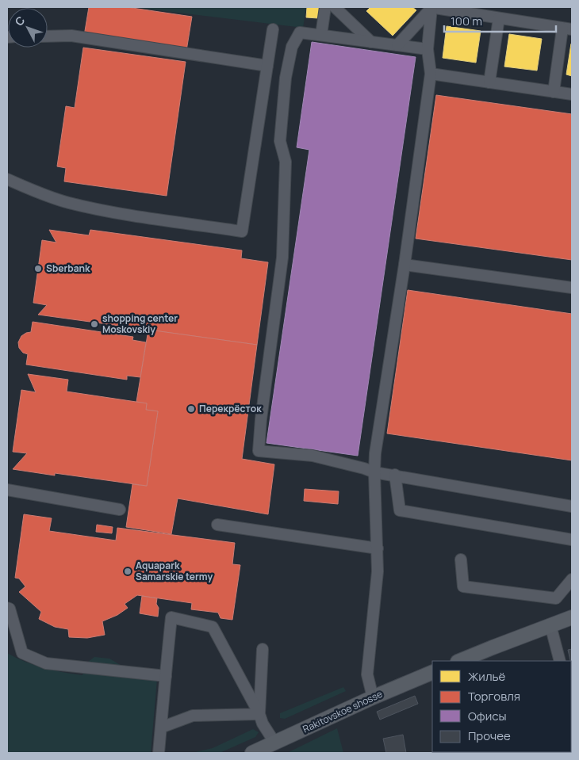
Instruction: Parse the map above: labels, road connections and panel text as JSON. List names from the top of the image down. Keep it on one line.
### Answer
{"streets":{"main road":["Rakitovskoe shosse"]},"places":["Sberbank","shopping center Moskovskiy","Перекрёсток","Aquapark Samarskie termy"],"legend":["Жильё","Торговля","Офисы","Прочее"],"scale_bar":"100 m","north":"top left"}
